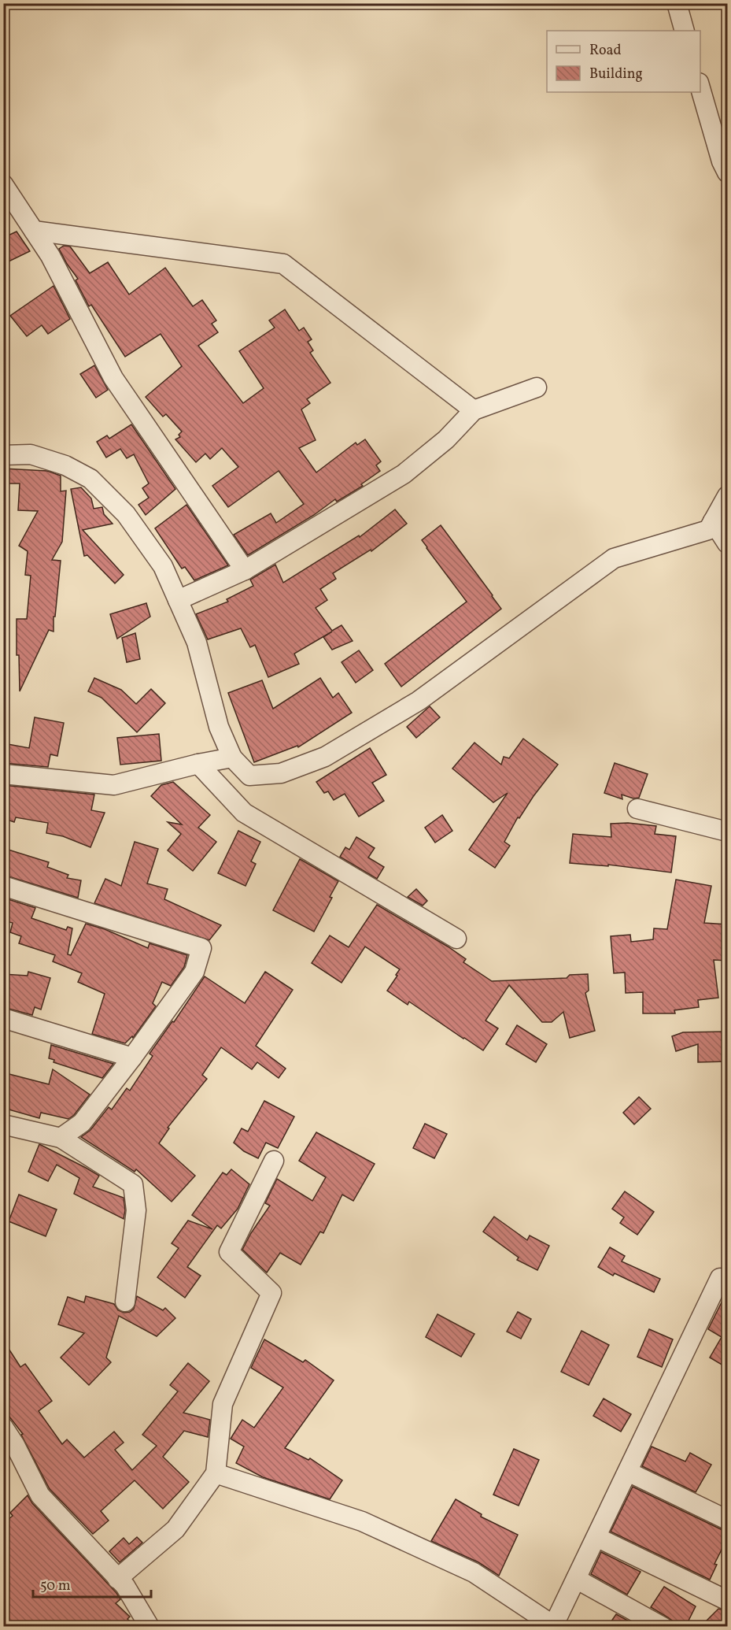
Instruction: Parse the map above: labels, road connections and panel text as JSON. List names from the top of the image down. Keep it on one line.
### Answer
{"legend":["Road","Building"],"scale_bar":"50 m"}
